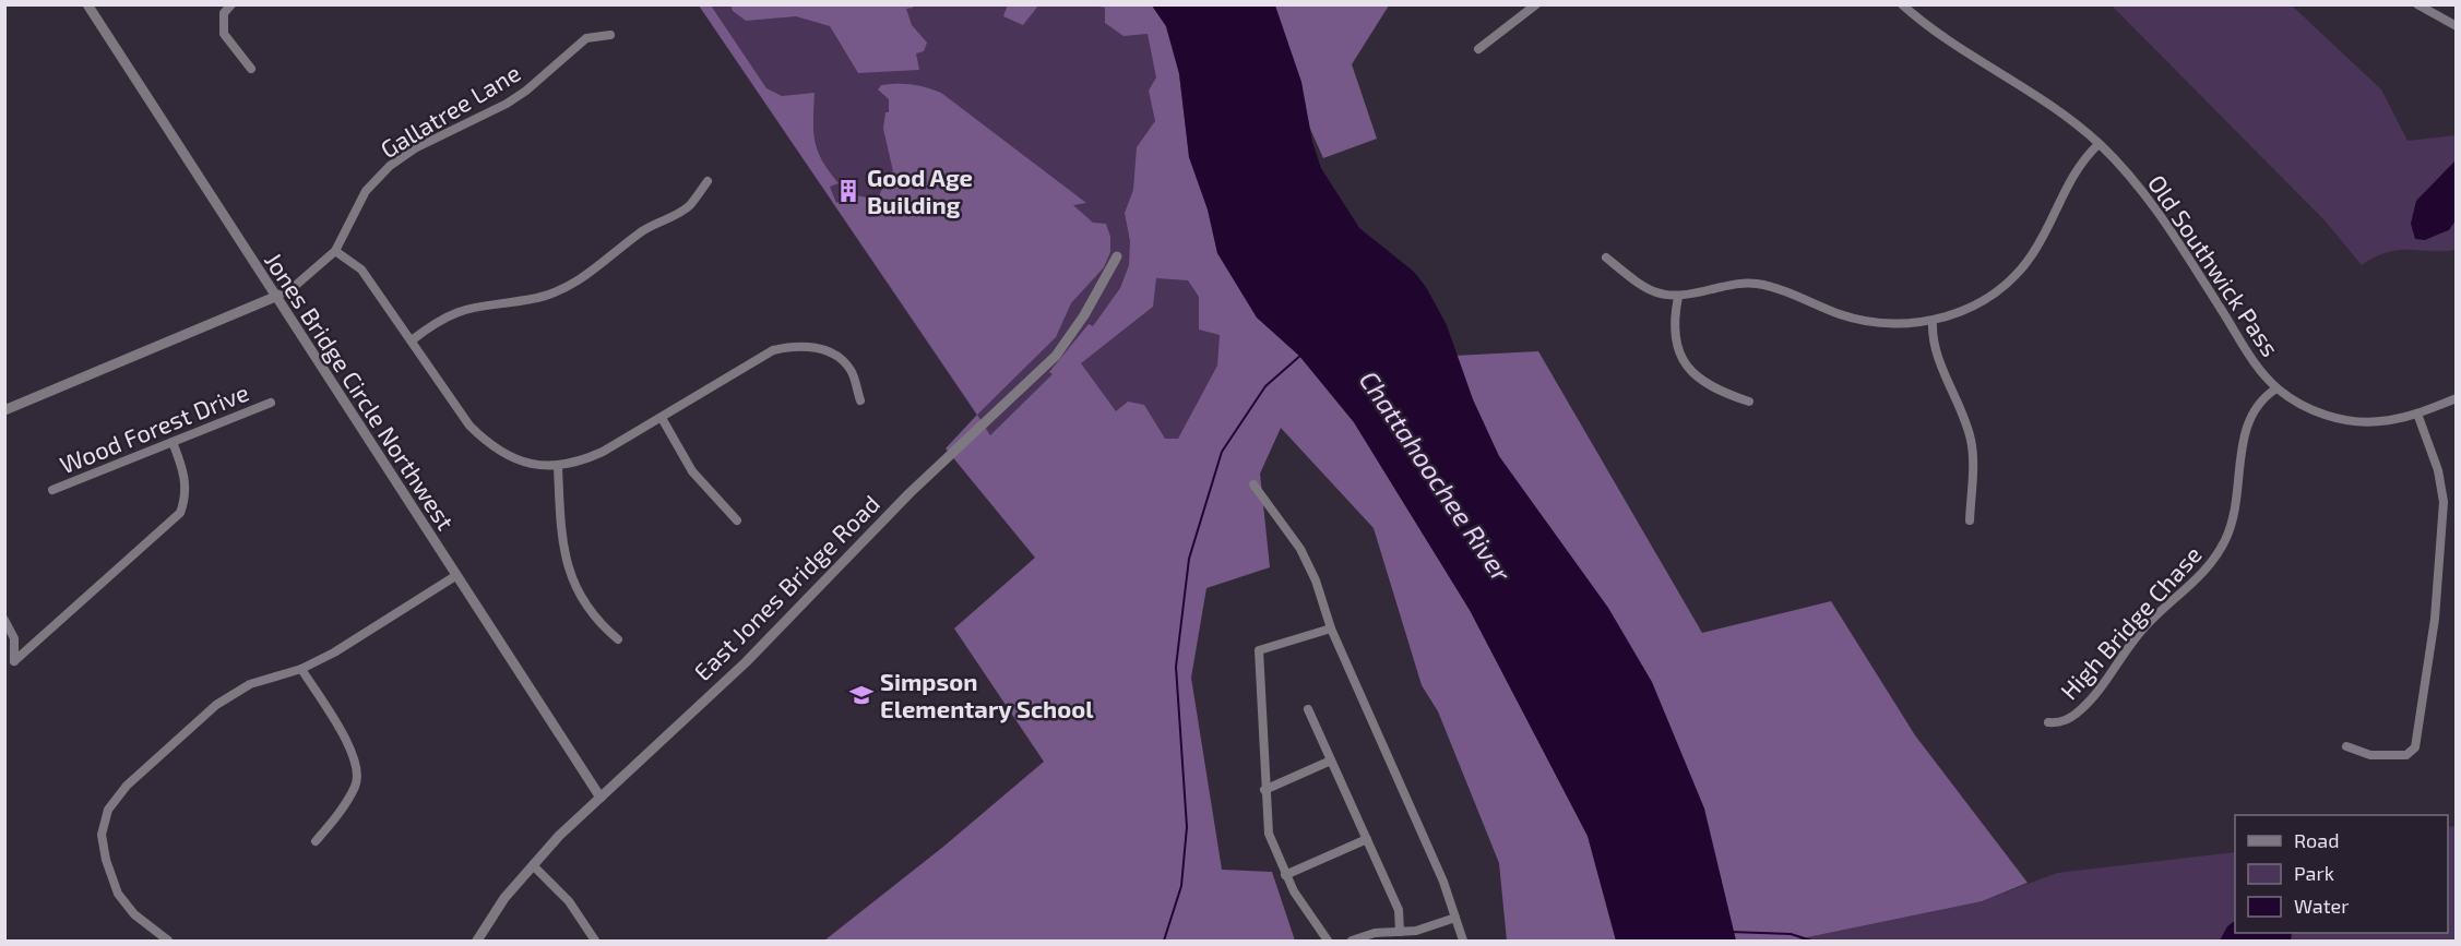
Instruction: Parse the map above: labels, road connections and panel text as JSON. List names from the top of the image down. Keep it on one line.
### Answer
{"streets":{"street":["Gallatree Lane","Old Southwick Pass","Jones Bridge Circle Northwest","Wood Forest Drive","East Jones Bridge Road","High Bridge Chase"]},"crossings":[["Gallatree Lane","Jones Bridge Circle Northwest"],["Old Southwick Pass","High Bridge Chase"],["Jones Bridge Circle Northwest","East Jones Bridge Road"]],"water":["Chattahoochee River"],"places":{"building":["Good Age Building"],"school or university":["Simpson Elementary School"]},"legend":["Road","Park","Water"]}
